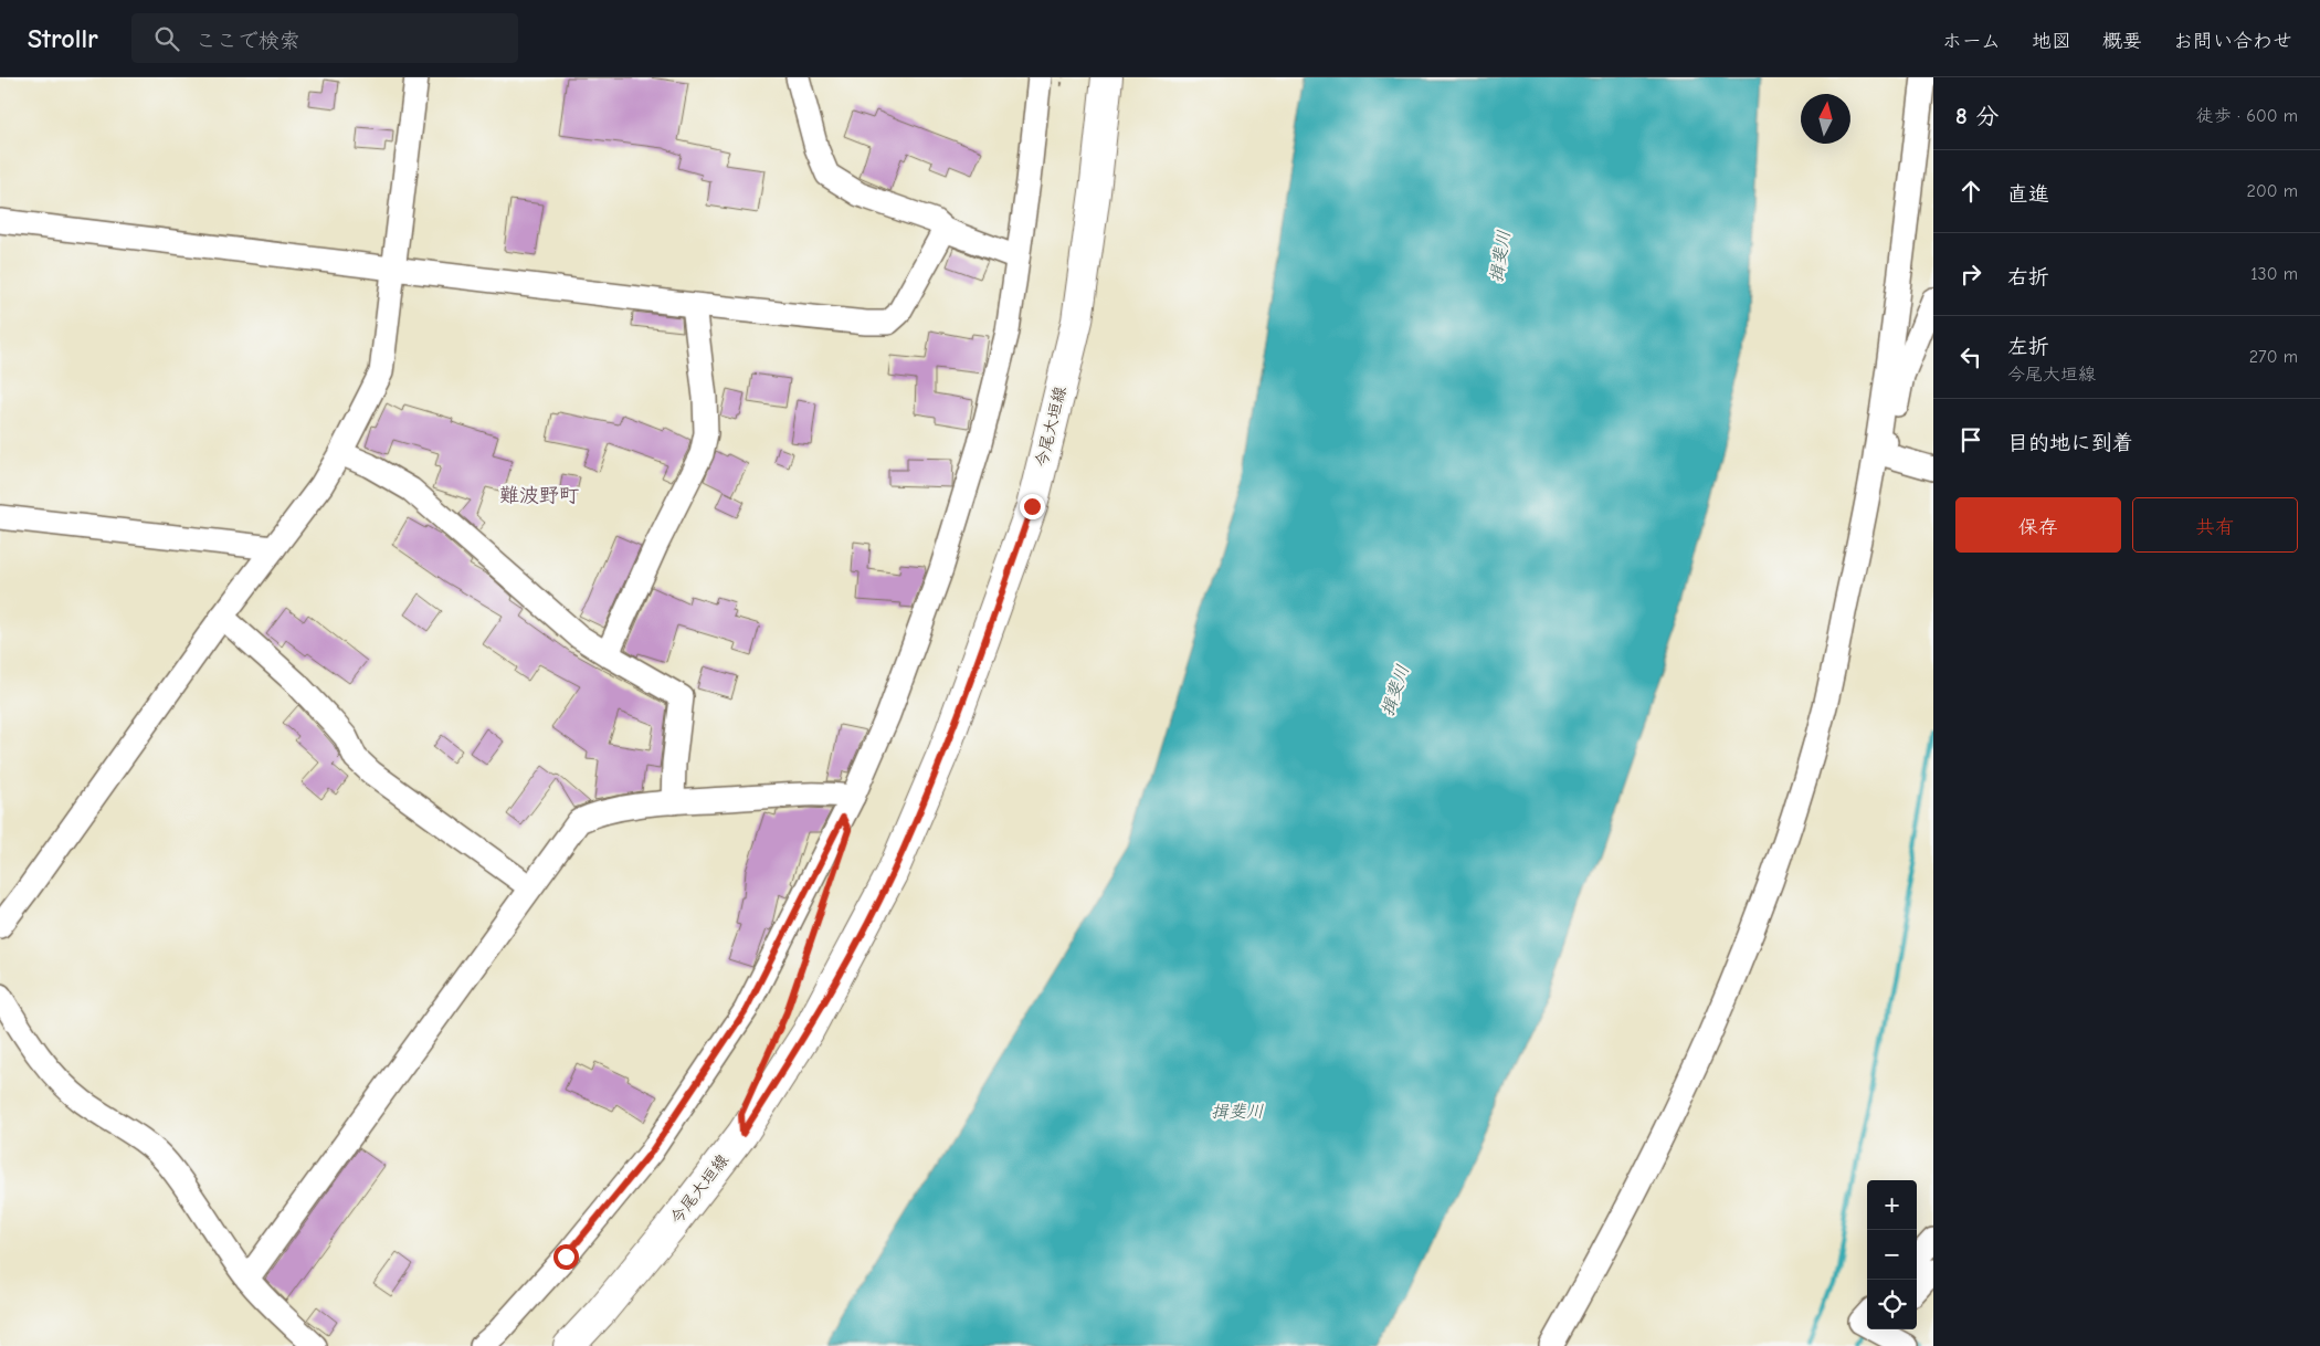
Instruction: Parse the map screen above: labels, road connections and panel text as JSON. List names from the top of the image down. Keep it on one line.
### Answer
{"streets":{"main road":["今尾大垣線"]},"districts":["難波野町"],"water":["揖斐川"],"north":"top","page":{"header":"Strollr","search":"ここで検索","nav":["ホーム","地図","概要","お問い合わせ"],"heading":["8 分","徒歩 · 600 m"],"list":[["直進","200 m"],["右折","130 m"],["左折","今尾大垣線","270 m"],"目的地に到着"],"buttons":["保存","共有"],"map_buttons":["+","−"]}}
